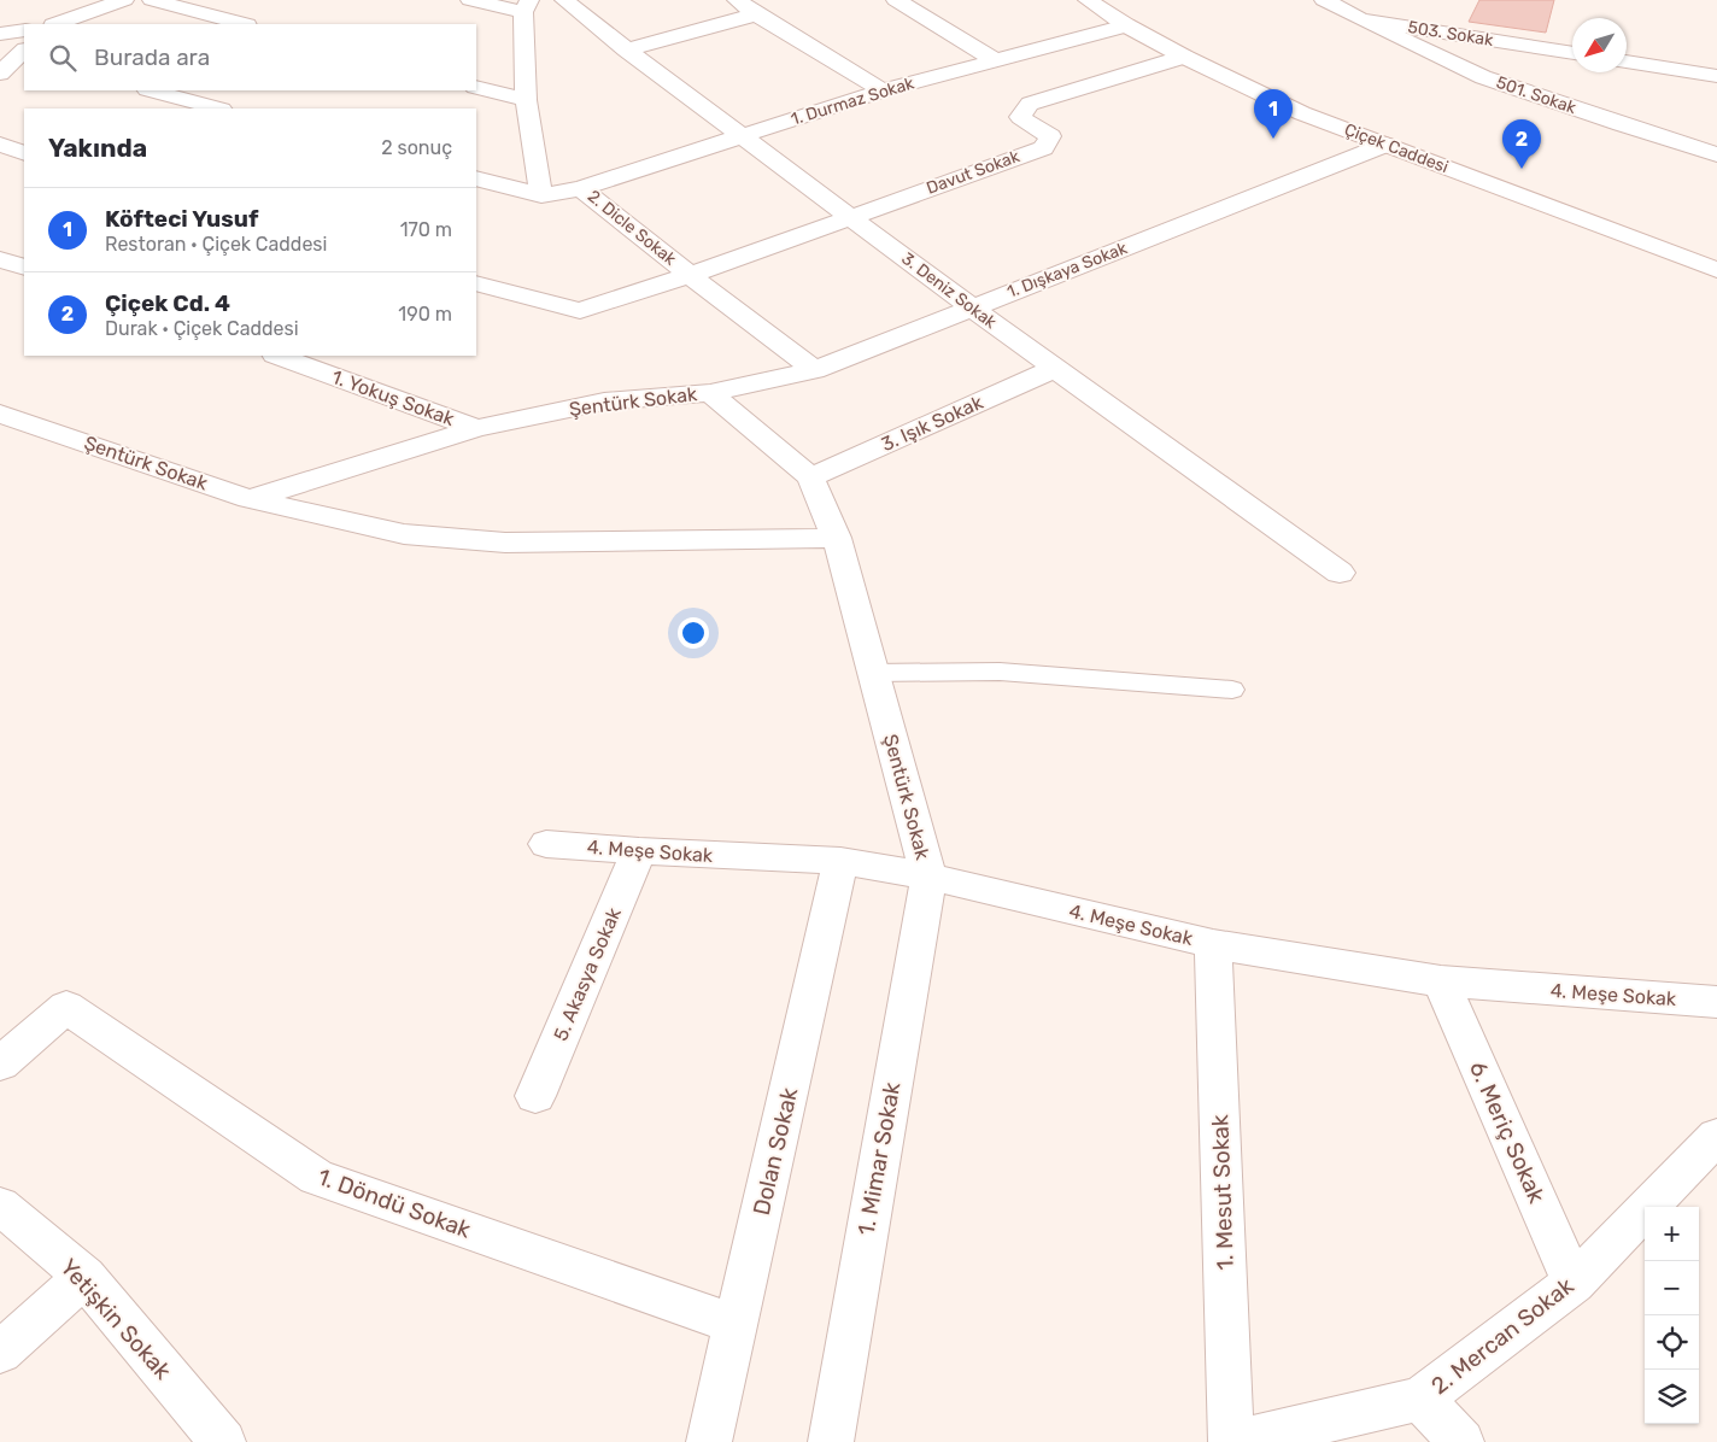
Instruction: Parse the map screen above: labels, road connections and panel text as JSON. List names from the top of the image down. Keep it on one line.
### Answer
{"streets":{"street":["503. Sokak","501. Sokak","1. Durmaz Sokak","Çiçek Caddesi","Davut Sokak","2. Dicle Sokak","1. Dışkaya Sokak","3. Deniz Sokak","1. Yokuş Sokak","Şentürk Sokak","3. Işık Sokak","4. Meşe Sokak","5. Akasya Sokak","6. Meriç Sokak","Dolan Sokak","1. Mimar Sokak","1. Mesut Sokak","1. Döndü Sokak","Yetişkin Sokak","2. Mercan Sokak"]},"crossings":[["503. Sokak","501. Sokak"],["1. Durmaz Sokak","Çiçek Caddesi"],["1. Durmaz Sokak","2. Dicle Sokak"],["1. Durmaz Sokak","3. Deniz Sokak"],["Çiçek Caddesi","Davut Sokak"],["Çiçek Caddesi","1. Dışkaya Sokak"],["Davut Sokak","2. Dicle Sokak"],["Davut Sokak","3. Deniz Sokak"],["2. Dicle Sokak","1. Dışkaya Sokak"],["1. Dışkaya Sokak","3. Deniz Sokak"],["1. Dışkaya Sokak","Şentürk Sokak"],["3. Deniz Sokak","3. Işık Sokak"],["1. Yokuş Sokak","Şentürk Sokak"],["Şentürk Sokak","3. Işık Sokak"],["Şentürk Sokak","4. Meşe Sokak"],["Şentürk Sokak","1. Mimar Sokak"],["4. Meşe Sokak","5. Akasya Sokak"],["4. Meşe Sokak","6. Meriç Sokak"],["4. Meşe Sokak","Dolan Sokak"],["4. Meşe Sokak","1. Mimar Sokak"],["4. Meşe Sokak","1. Mesut Sokak"],["6. Meriç Sokak","2. Mercan Sokak"],["Dolan Sokak","1. Döndü Sokak"],["1. Mesut Sokak","2. Mercan Sokak"]],"north":"bottom left","page":{"search":"Burada ara","pins":["1","2"],"heading":["Yakında","2 sonuç"],"list":[{"mark":"1","name":"Köfteci Yusuf","note":"Restoran · Çiçek Caddesi","value":"170 m"},{"mark":"2","name":"Çiçek Cd. 4","note":"Durak · Çiçek Caddesi","value":"190 m"}],"map_buttons":["+","−"]}}
